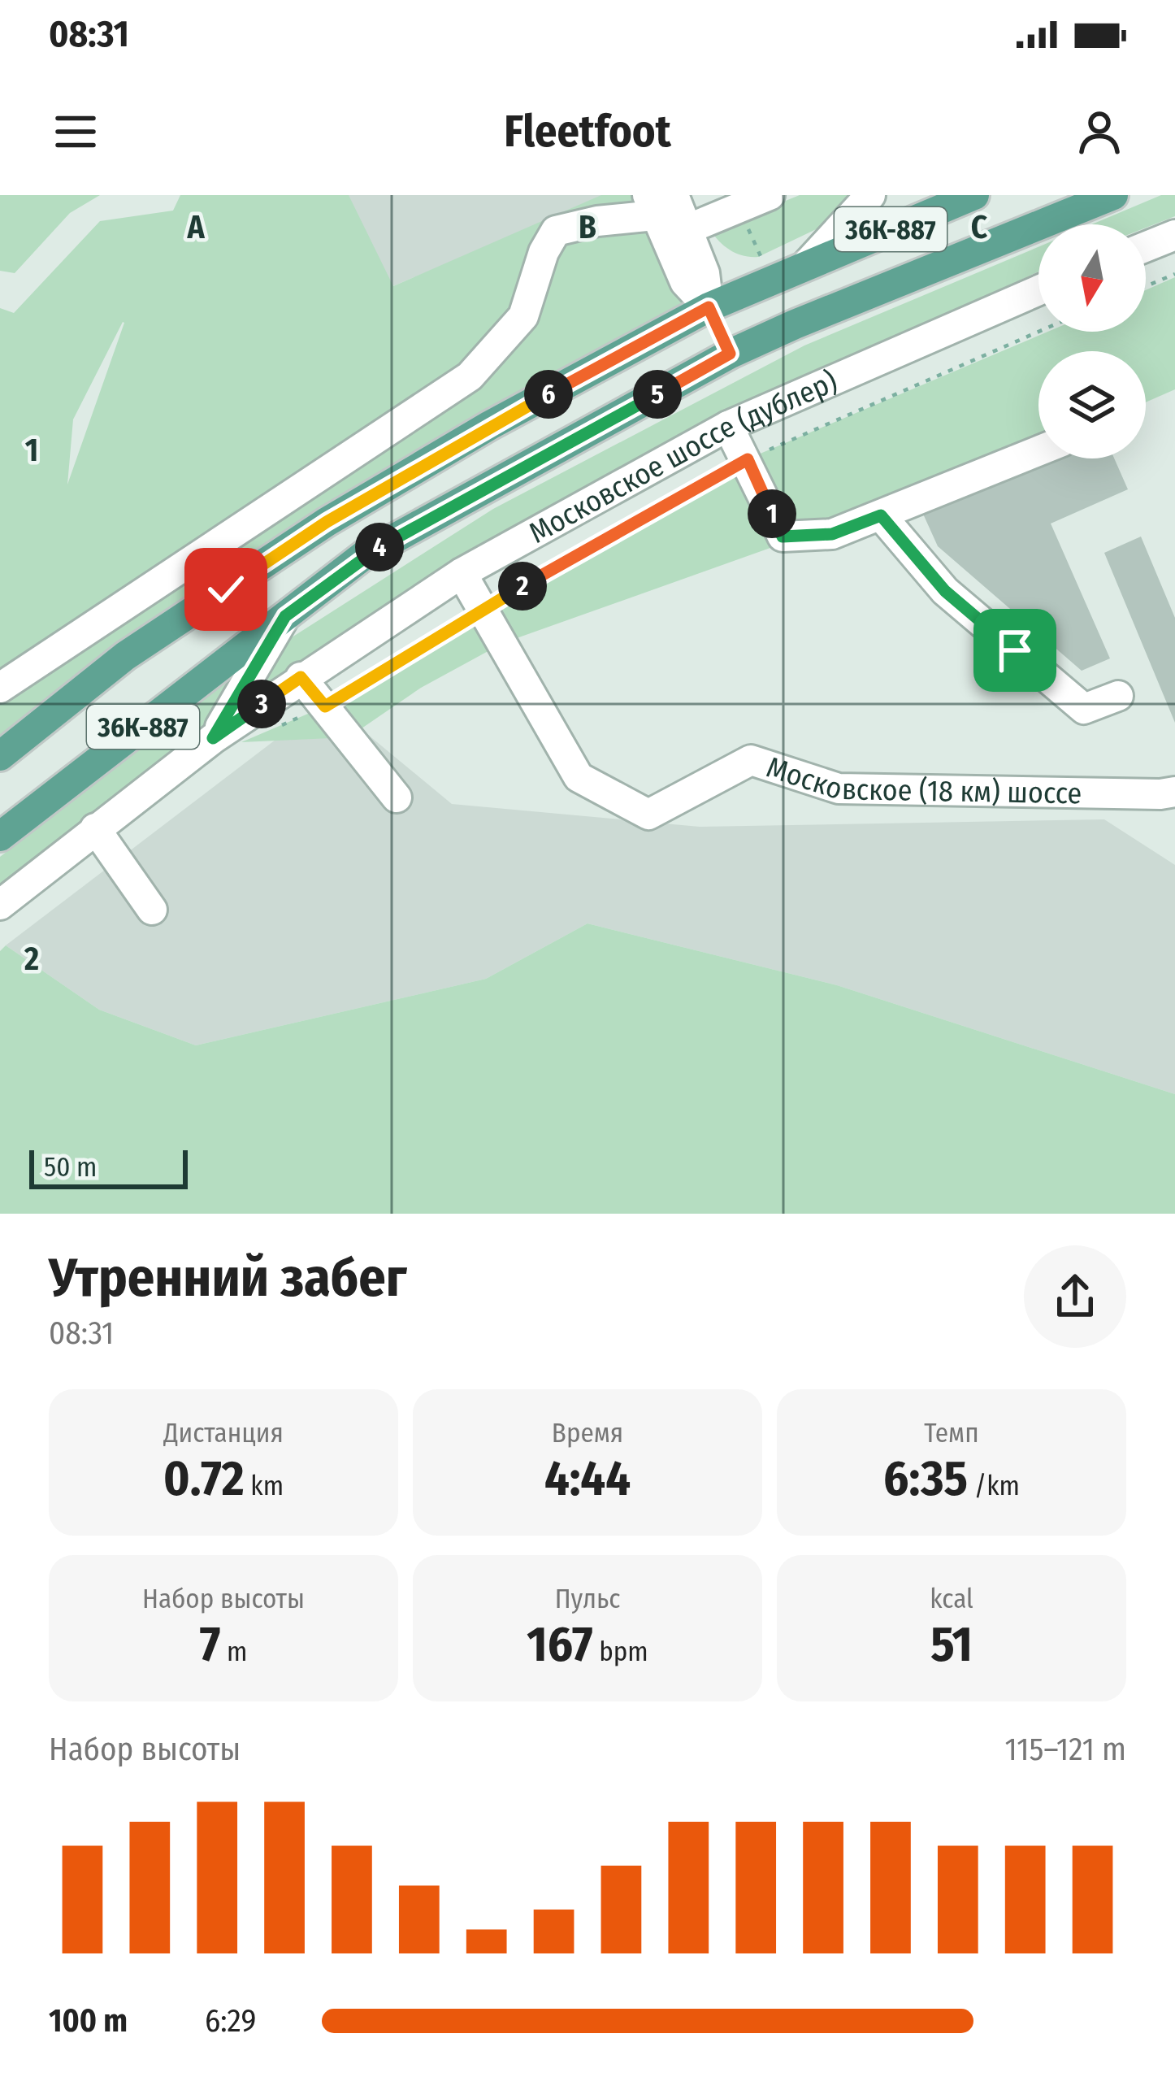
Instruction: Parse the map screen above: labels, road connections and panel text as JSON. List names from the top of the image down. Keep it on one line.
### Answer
{"streets":{"main road":["36К-887"],"street":["Московское шоссе (дублер)","Московское (18 км) шоссе"]},"scale_bar":"50 m","north":"bottom","page":{"status":"08:31","header":"Fleetfoot","pins":["5","6","1","4","2","3"],"scale":"50 m","heading":["Утренний забег","08:31"],"stats":[["Дистанция","0.72 km"],["Время","4:44"],["Темп","6:35 /km"],["Набор высоты","7 m"],["Пульс","167 bpm"],["kcal","51"]],"chart":["Набор высоты","115–121 m"],"list":[{"name":"100 m","note":"6:29"}]},"grid":{"columns":["A","B","C"],"rows":["1","2"]}}
